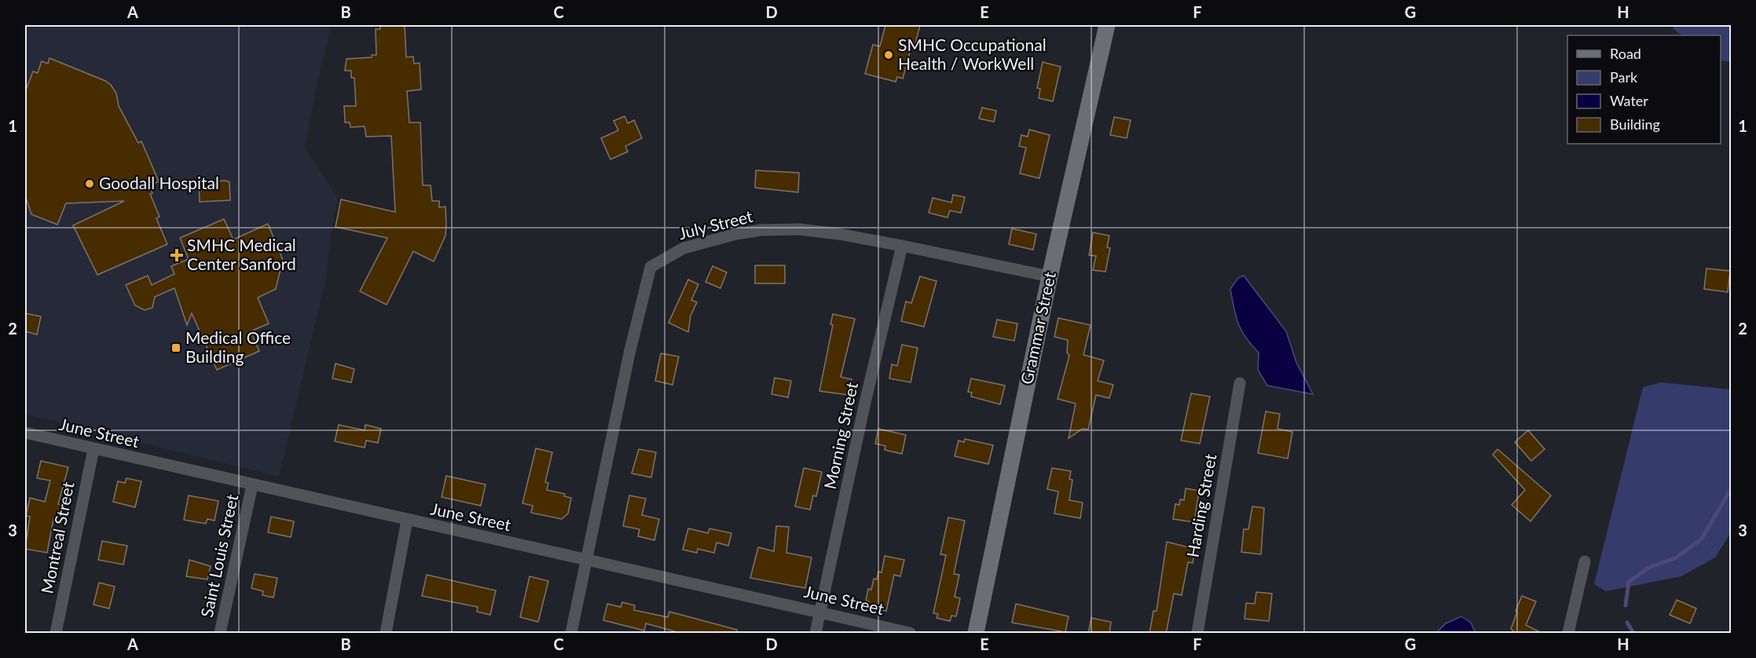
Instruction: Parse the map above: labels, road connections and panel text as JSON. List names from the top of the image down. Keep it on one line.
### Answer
{"streets":{"street":["July Street","Grammar Street","June Street","Morning Street","Harding Street","Montreal Street","Saint Louis Street"]},"crossings":[["July Street","Grammar Street"],["July Street","June Street"],["July Street","Morning Street"],["June Street","Morning Street"],["June Street","Montreal Street"],["June Street","Saint Louis Street"]],"places":{"other":["SMHC Occupational Health / WorkWell","Goodall Hospital"],"health":["SMHC Medical Center Sanford"],"transit":["Medical Office Building"]},"legend":["Road","Park","Water","Building"],"grid":{"columns":["A","B","C","D","E","F","G","H"],"rows":["1","2","3"]}}
